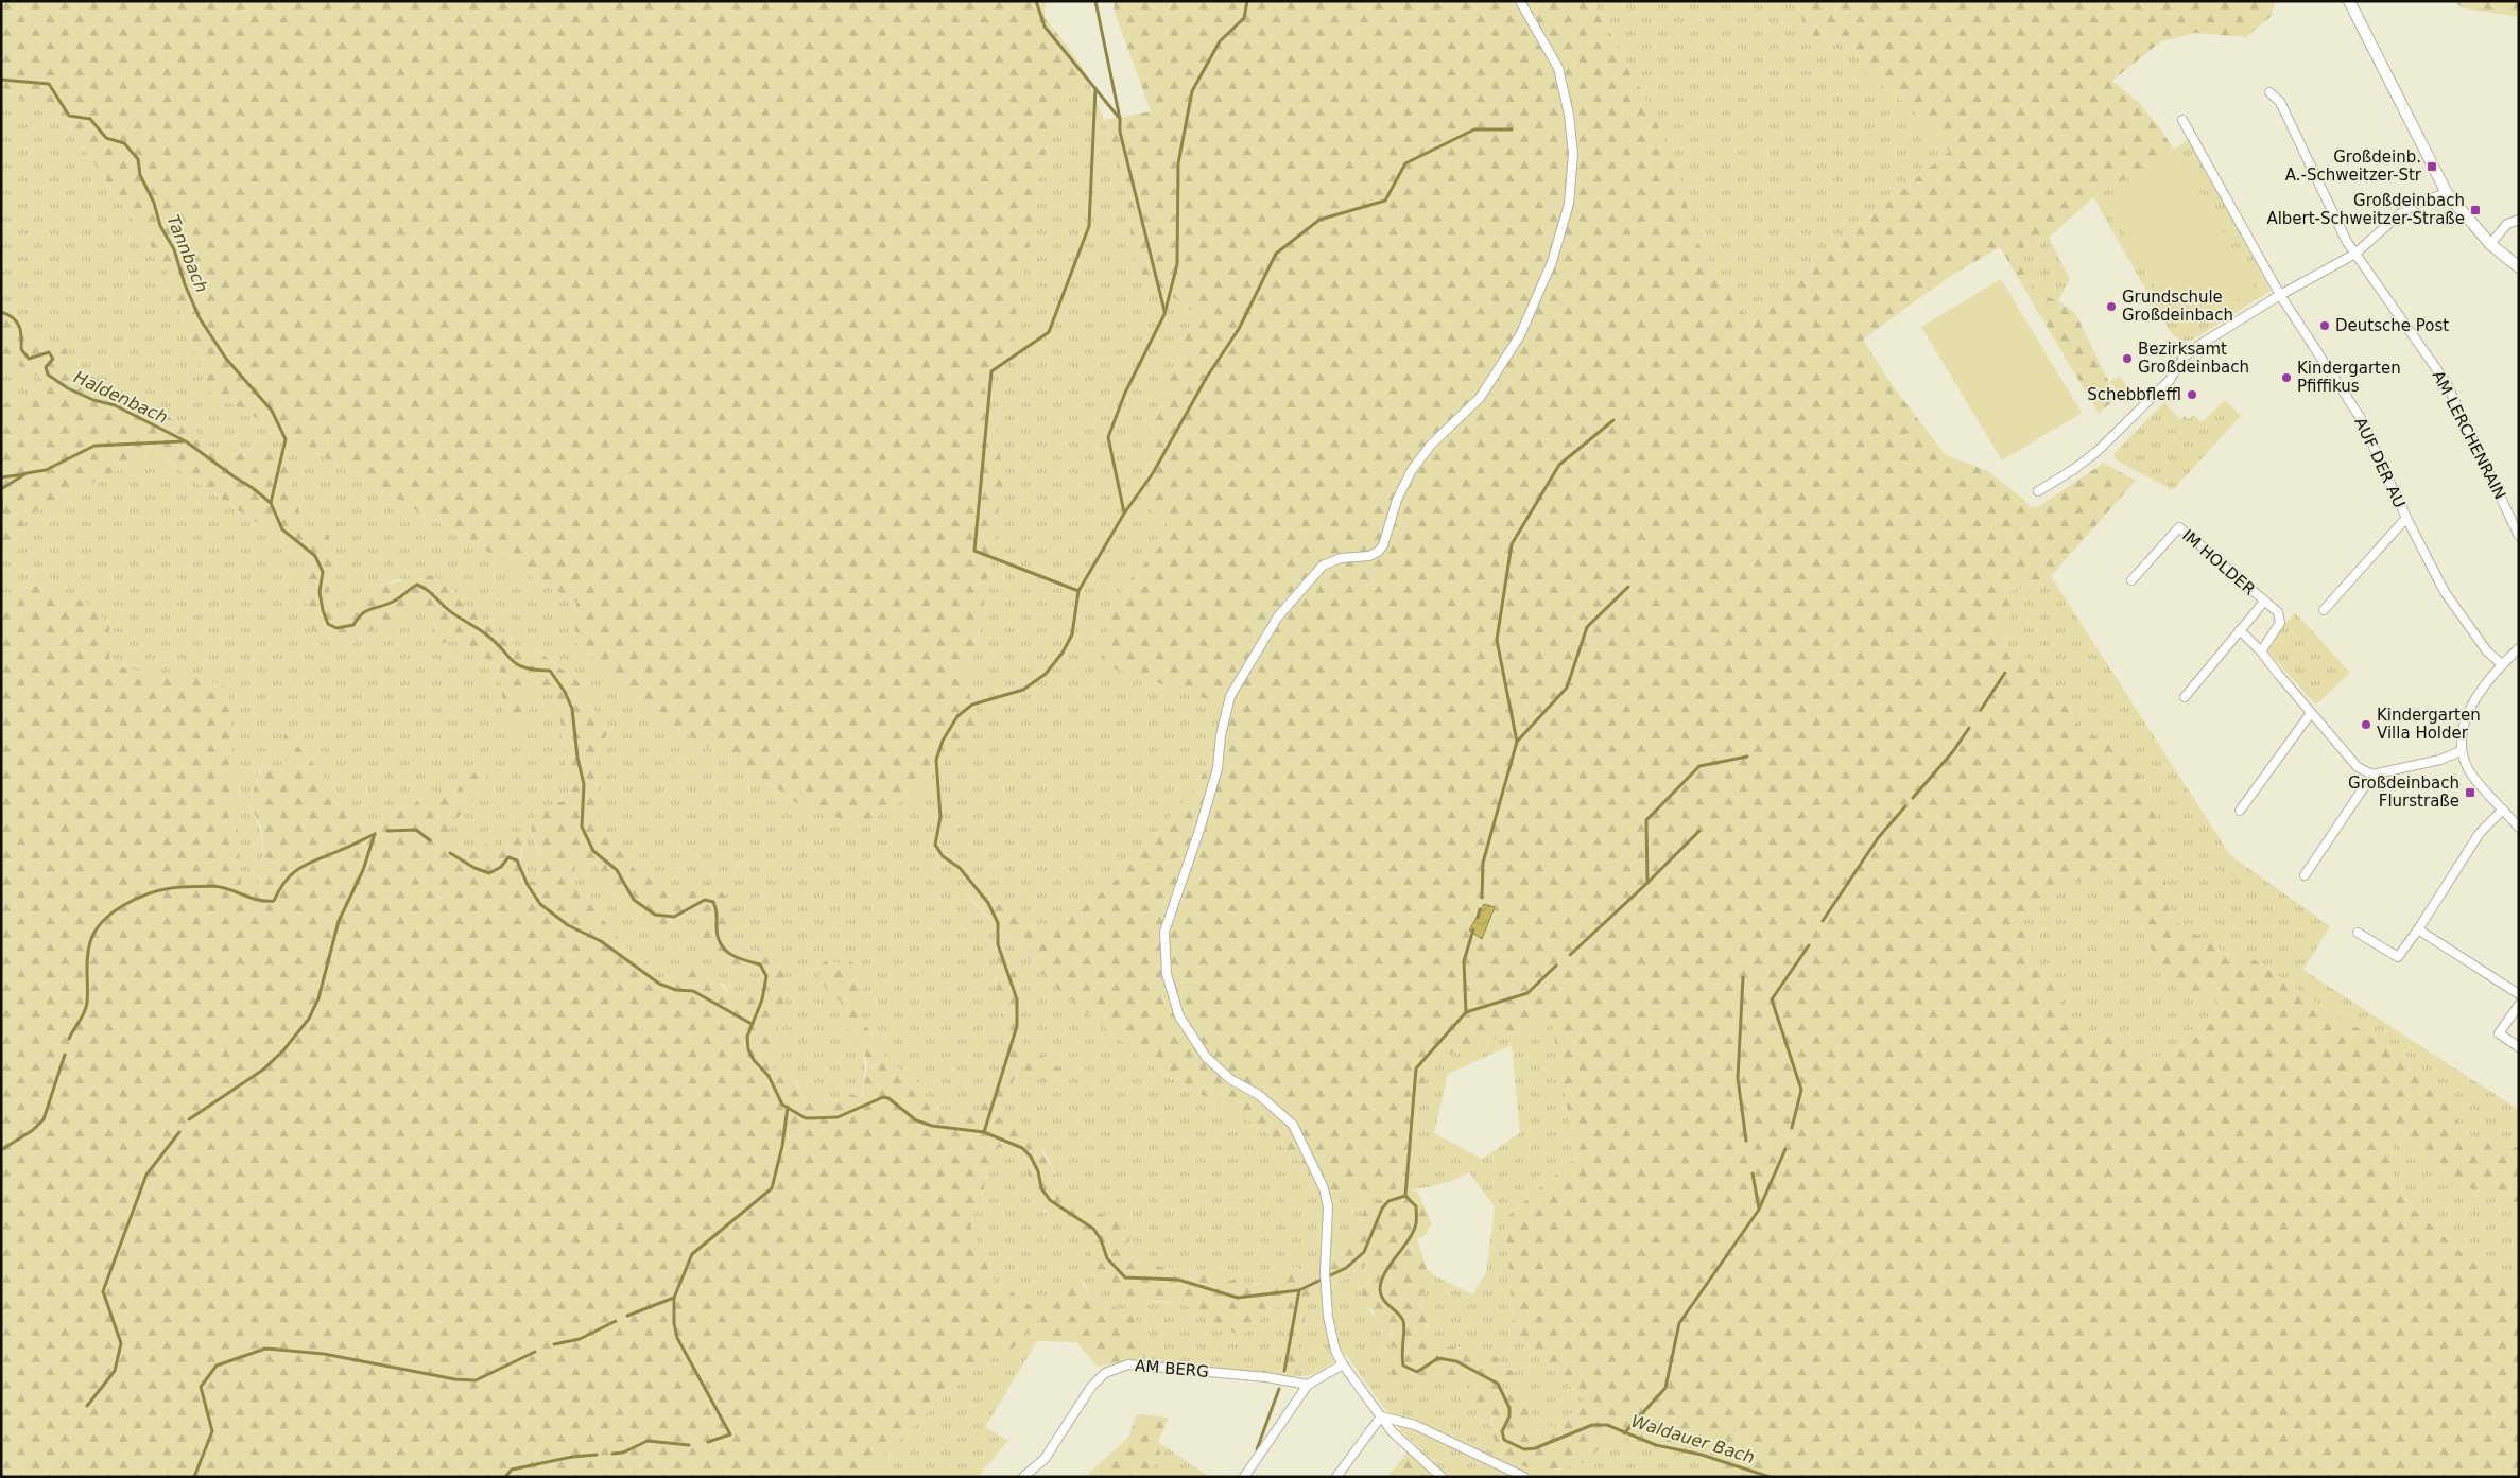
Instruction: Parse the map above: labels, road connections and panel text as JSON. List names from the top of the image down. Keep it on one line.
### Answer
{"streets":{"street":["AM LERCHENRAIN","AUF DER AU","IM HOLDER","AM BERG"]},"water":["Tannbach","Haldenbach","Waldauer Bach"],"places":{"transit":["Großdeinb. A.-Schweitzer-Str","Großdeinbach Albert-Schweitzer-Straße","Großdeinbach Flurstraße"],"other":["Grundschule Großdeinbach","Deutsche Post","Bezirksamt Großdeinbach","Kindergarten Pfiffikus","Schebbfleffl","Kindergarten Villa Holder"]}}
